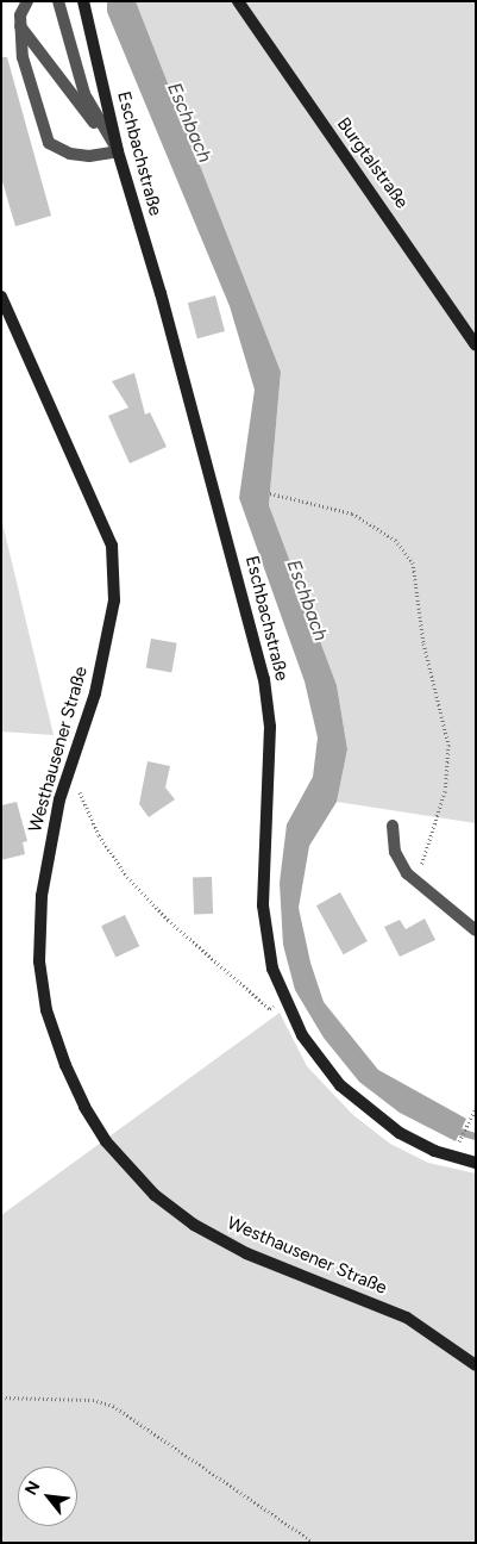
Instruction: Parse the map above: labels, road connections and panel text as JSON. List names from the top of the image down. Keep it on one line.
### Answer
{"streets":{"main road":["Eschbachstraße","Burgtalstraße","Westhausener Straße"]},"water":["Eschbach"],"north":"top left"}
